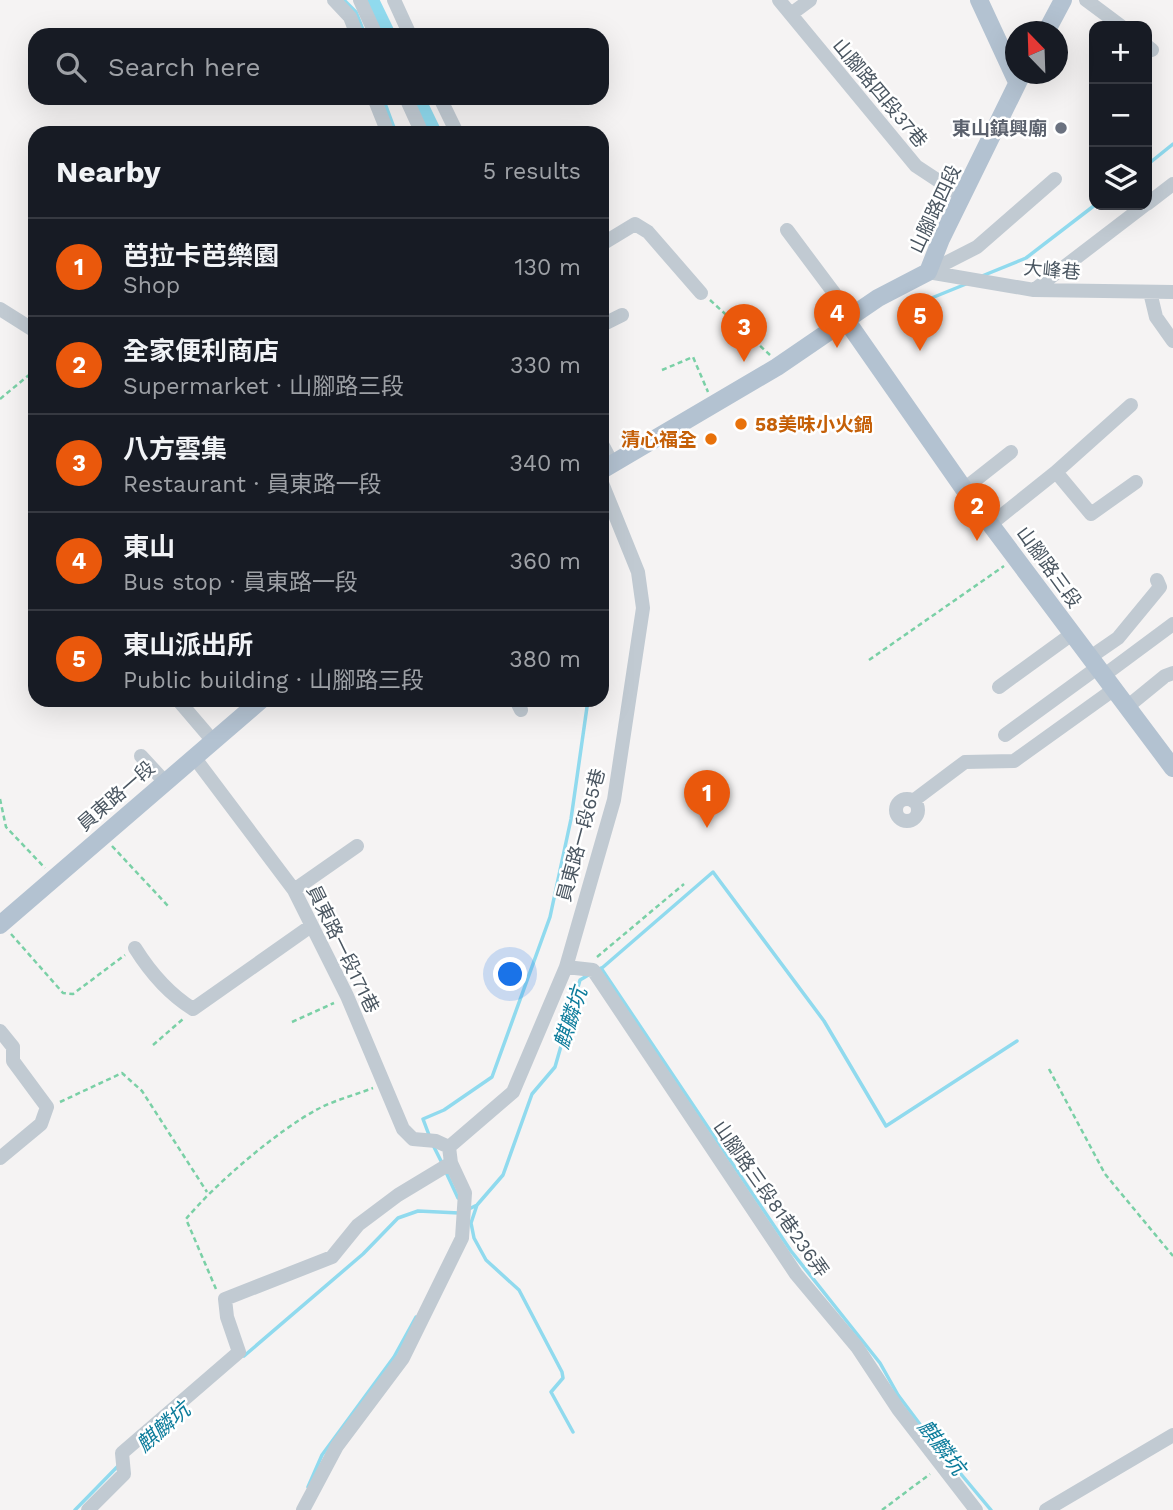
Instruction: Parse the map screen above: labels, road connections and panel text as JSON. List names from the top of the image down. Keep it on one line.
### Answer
{"streets":{"main road":["山腳路四段","山腳路三段","員東路一段"],"street":["山腳路四段37巷","大峰巷","員東路一段65巷","員東路一段171巷","山腳路三段81巷236弄"]},"crossings":[["山腳路四段37巷","山腳路四段"],["山腳路四段","大峰巷"],["山腳路四段","山腳路三段"],["員東路一段","員東路一段171巷"],["員東路一段65巷","員東路一段171巷"]],"water":["麒麟坑"],"places":["東山鎮興廟","58美味小火鍋","清心福全"],"north":"top left","page":{"map_buttons":["+","−"],"search":"Search here","heading":["Nearby","5 results"],"list":[{"mark":"1","name":"芭拉卡芭樂園","note":"Shop","value":"130 m"},{"mark":"2","name":"全家便利商店","note":"Supermarket · 山腳路三段","value":"330 m"},{"mark":"3","name":"八方雲集","note":"Restaurant · 員東路一段","value":"340 m"},{"mark":"4","name":"東山","note":"Bus stop · 員東路一段","value":"360 m"},{"mark":"5","name":"東山派出所","note":"Public building · 山腳路三段","value":"380 m"}],"pins":["4","5","3","2","1"]}}
